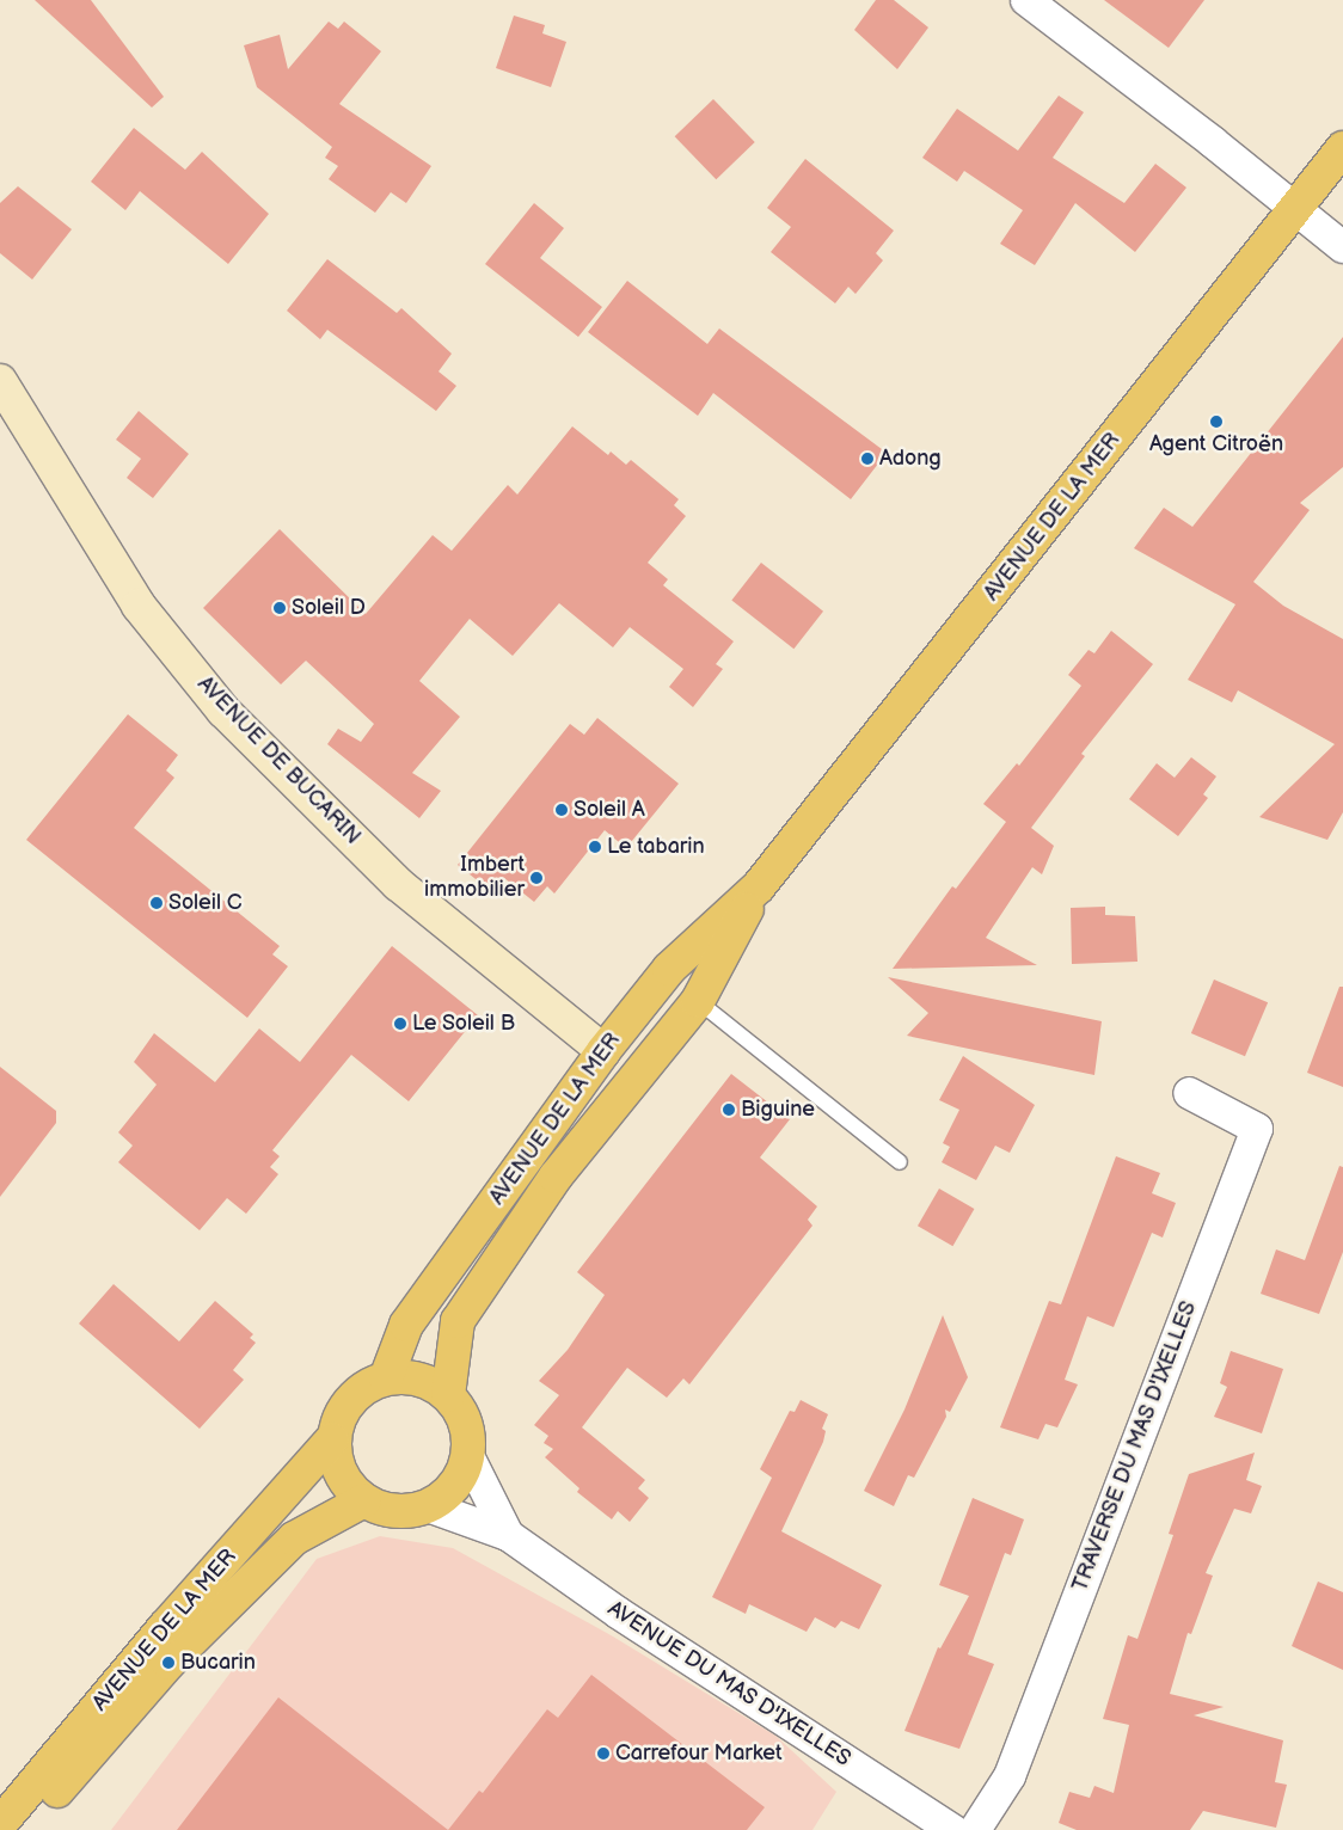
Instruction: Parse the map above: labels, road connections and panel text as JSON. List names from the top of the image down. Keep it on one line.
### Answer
{"streets":{"main road":["AVENUE DE LA MER"],"street":["AVENUE DE BUCARIN","TRAVERSE DU MAS D'IXELLES","AVENUE DU MAS D'IXELLES"]},"crossings":[["AVENUE DE LA MER","AVENUE DE BUCARIN"],["AVENUE DE LA MER","AVENUE DU MAS D'IXELLES"]],"places":["Agent Citroën","Adong","Soleil D","Soleil A","Le tabarin","Imbert immobilier","Soleil C","Le Soleil B","Biguine","Bucarin","Carrefour Market"]}
